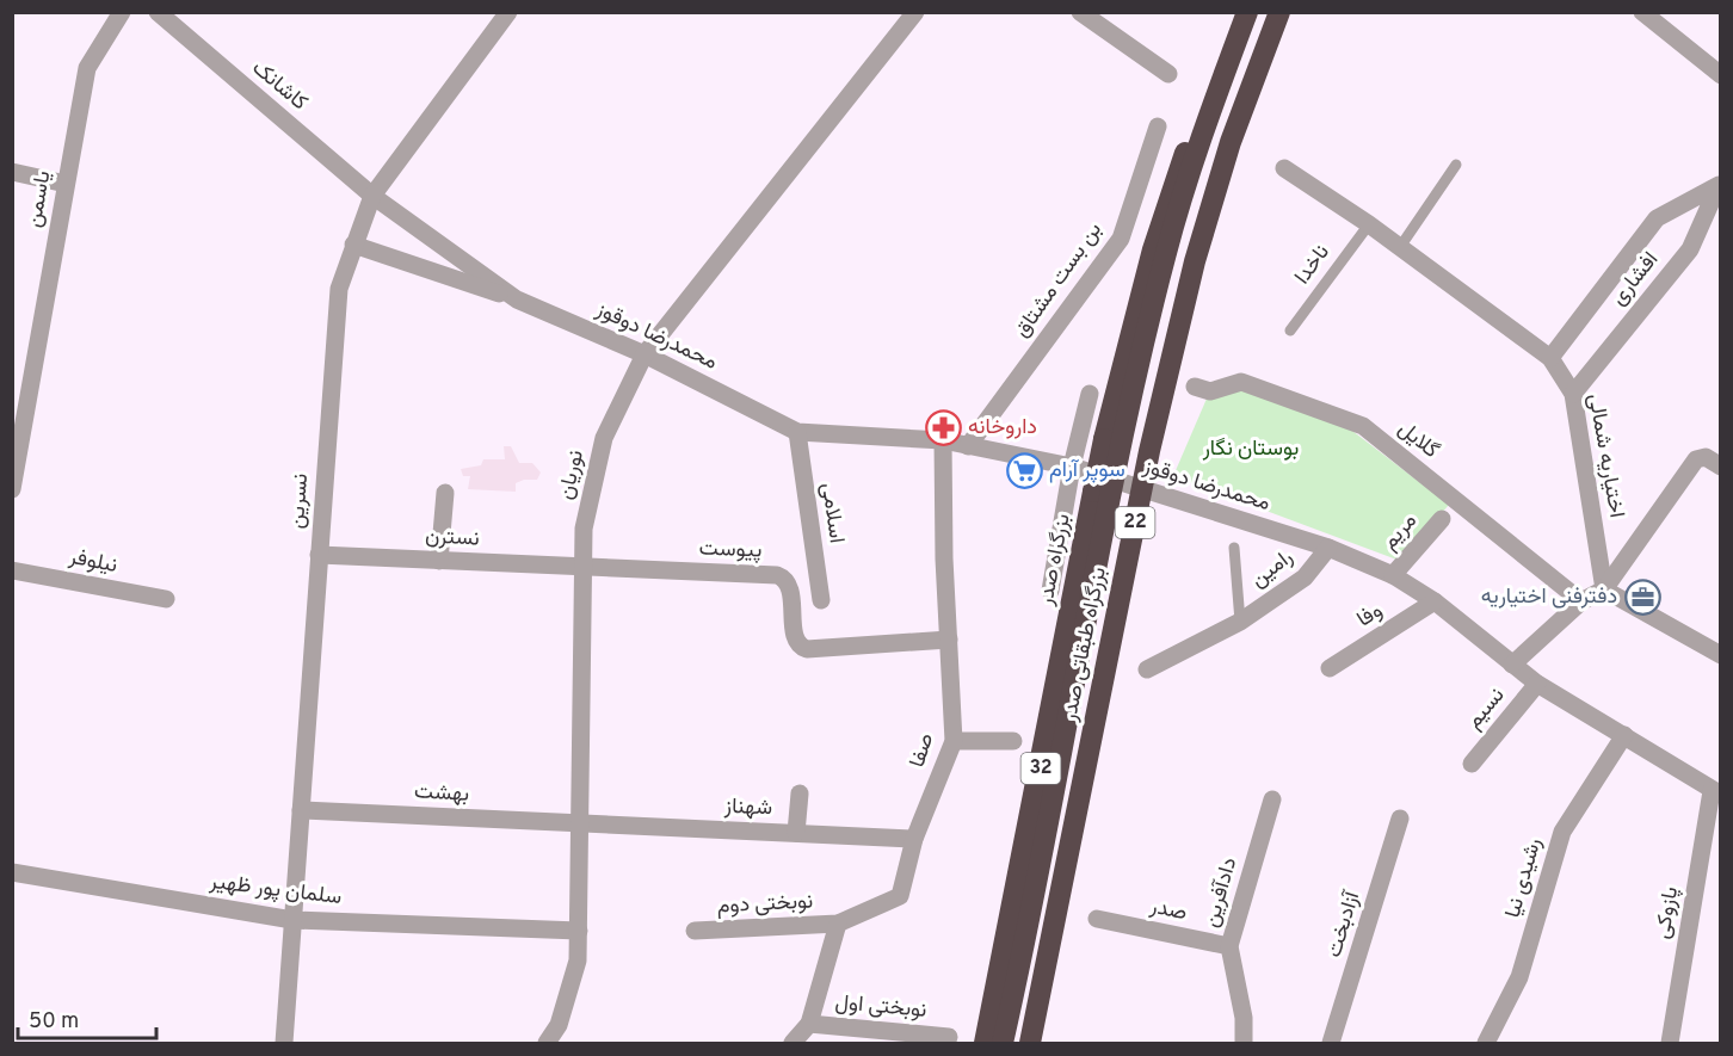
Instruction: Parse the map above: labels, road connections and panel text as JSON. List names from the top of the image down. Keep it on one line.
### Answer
{"streets":{"highway":["22","بزرگراه صدر","بزرگراه طبقاتی صدر","32"],"street":["کاشانک","یاسمن","افشاری","بن بست مشتاق","محمدرضا دوقوز","گلایل","اختیاریه شمالی","نوریان","نسرین","اسلامی","مریم","نسترن","پیوست","نیلوفر","رامین","وفا","نسیم","صفا","بهشت","شهناز","رشیدی نیا","سلمان پور ظهیر","دادآفرین","نوبختی دوم","صدر","پازوکی","آزادبخت","نوبختی اول"],"lane":["ناخدا"]},"crossings":[["کاشانک","محمدرضا دوقوز"],["کاشانک","نسرین"],["ناخدا","اختیاریه شمالی"],["افشاری","اختیاریه شمالی"],["بن بست مشتاق","محمدرضا دوقوز"],["محمدرضا دوقوز","نوریان"],["محمدرضا دوقوز","نسرین"],["محمدرضا دوقوز","اسلامی"],["محمدرضا دوقوز","مریم"],["محمدرضا دوقوز","رامین"],["محمدرضا دوقوز","وفا"],["محمدرضا دوقوز","نسیم"],["محمدرضا دوقوز","صفا"],["محمدرضا دوقوز","رشیدی نیا"],["محمدرضا دوقوز","پازوکی"],["نوریان","نسترن"],["نوریان","پیوست"],["نوریان","بهشت"],["نوریان","شهناز"],["نوریان","سلمان پور ظهیر"],["نسرین","نسترن"],["نسرین","بهشت"],["نسرین","سلمان پور ظهیر"],["نسترن","پیوست"],["پیوست","صفا"],["بزرگراه طبقاتی صدر","32"],["صفا","شهناز"],["صفا","نوبختی دوم"],["بهشت","شهناز"],["دادآفرین","صدر"]],"parks":["بوستان نگار"],"places":{"pharmacy":["داروخانه"],"supermarket":["سوپر آرام"],"office":["دفترفنی اختیاریه"]},"scale_bar":"50 m"}
